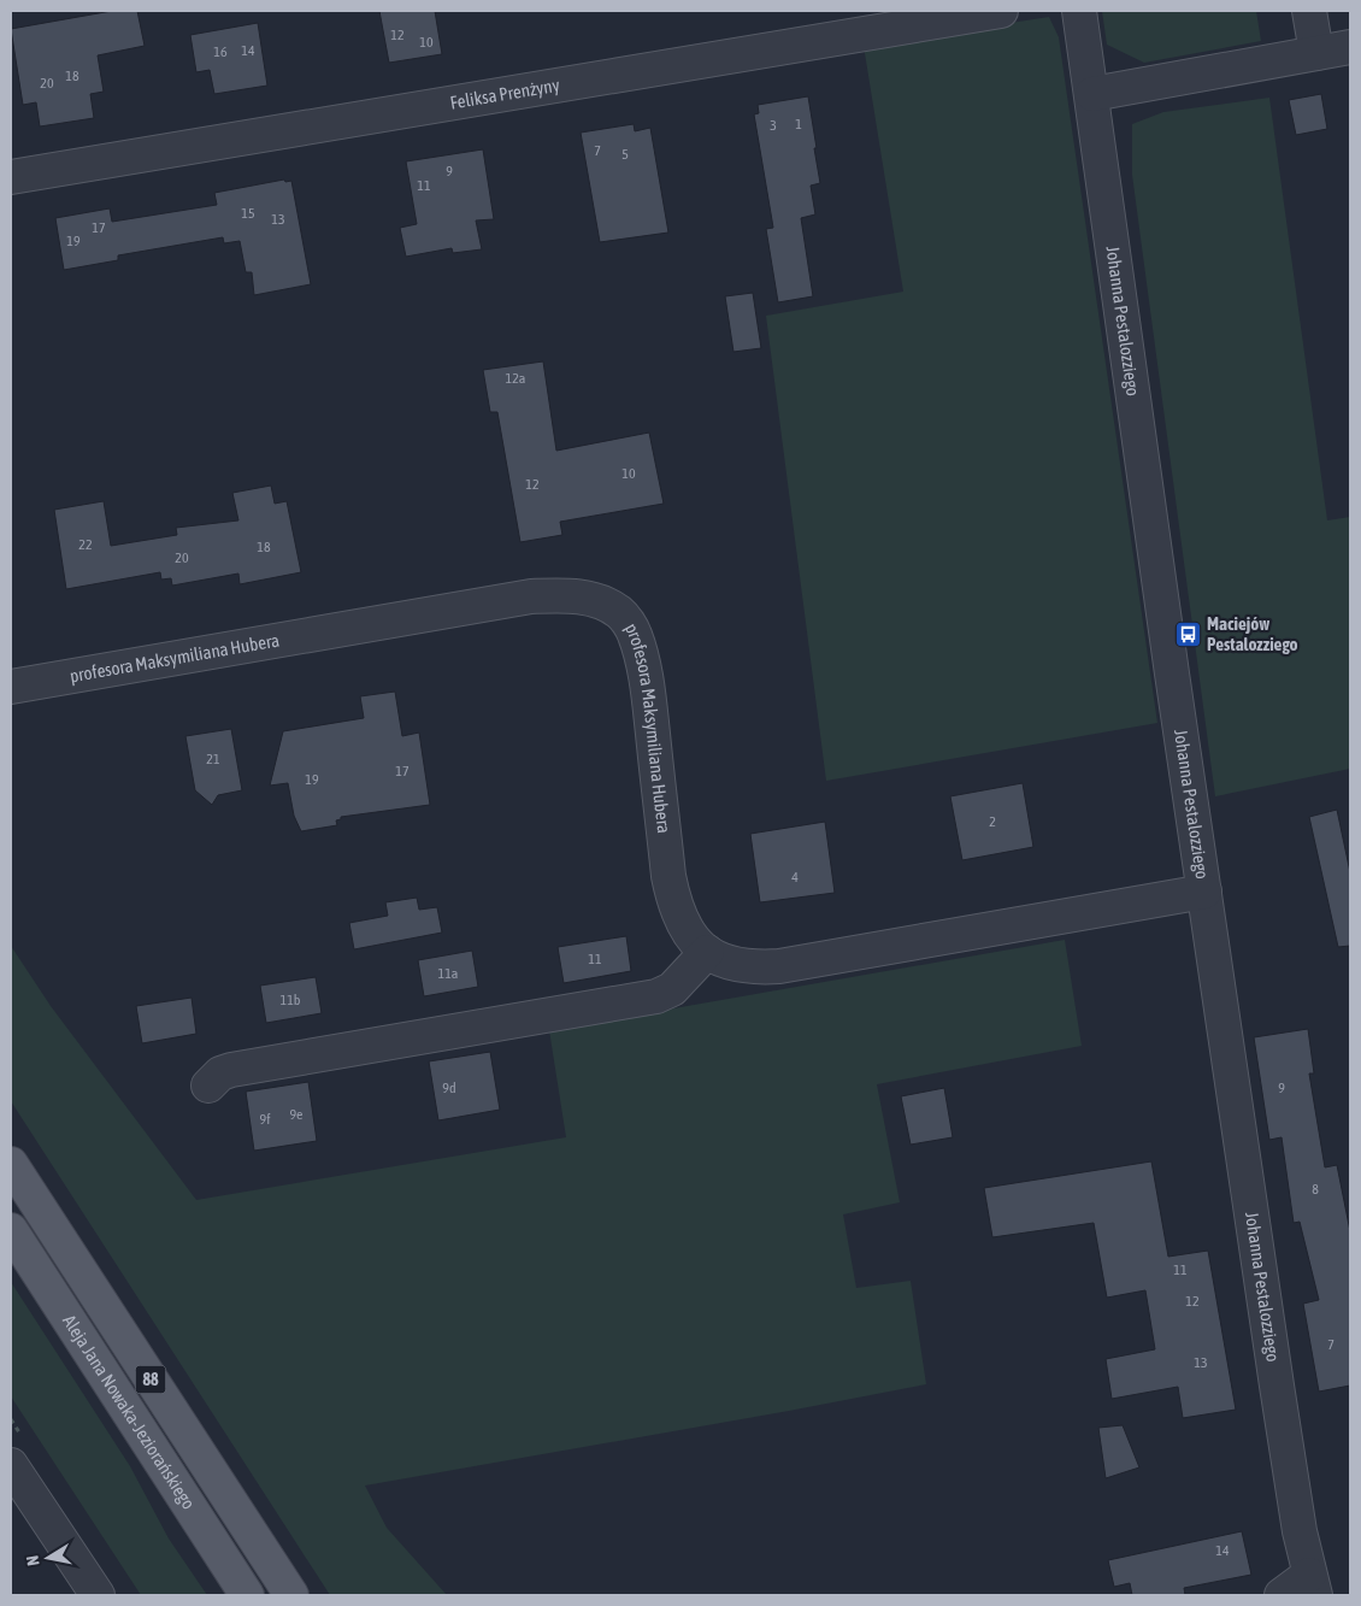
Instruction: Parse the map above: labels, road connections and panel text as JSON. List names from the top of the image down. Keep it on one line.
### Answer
{"streets":{"main road":["88","Aleja Jana Nowaka-Jeziorańskiego"],"street":["Feliksa Prenżyny","Johanna Pestalozziego","profesora Maksymiliana Hubera"]},"crossings":[["Johanna Pestalozziego","profesora Maksymiliana Hubera"]],"places":{"bus stop":["Maciejów Pestalozziego"]},"house_numbers":["12","10","14","16","18","20","1","3","7","5","9","11","15","13","17","19","12a","10","12","22","18","20","21","17","19","2","4","11","11a","11b","9d","9","9e","9f","8","11","12","7","13","14"],"north":"left"}
